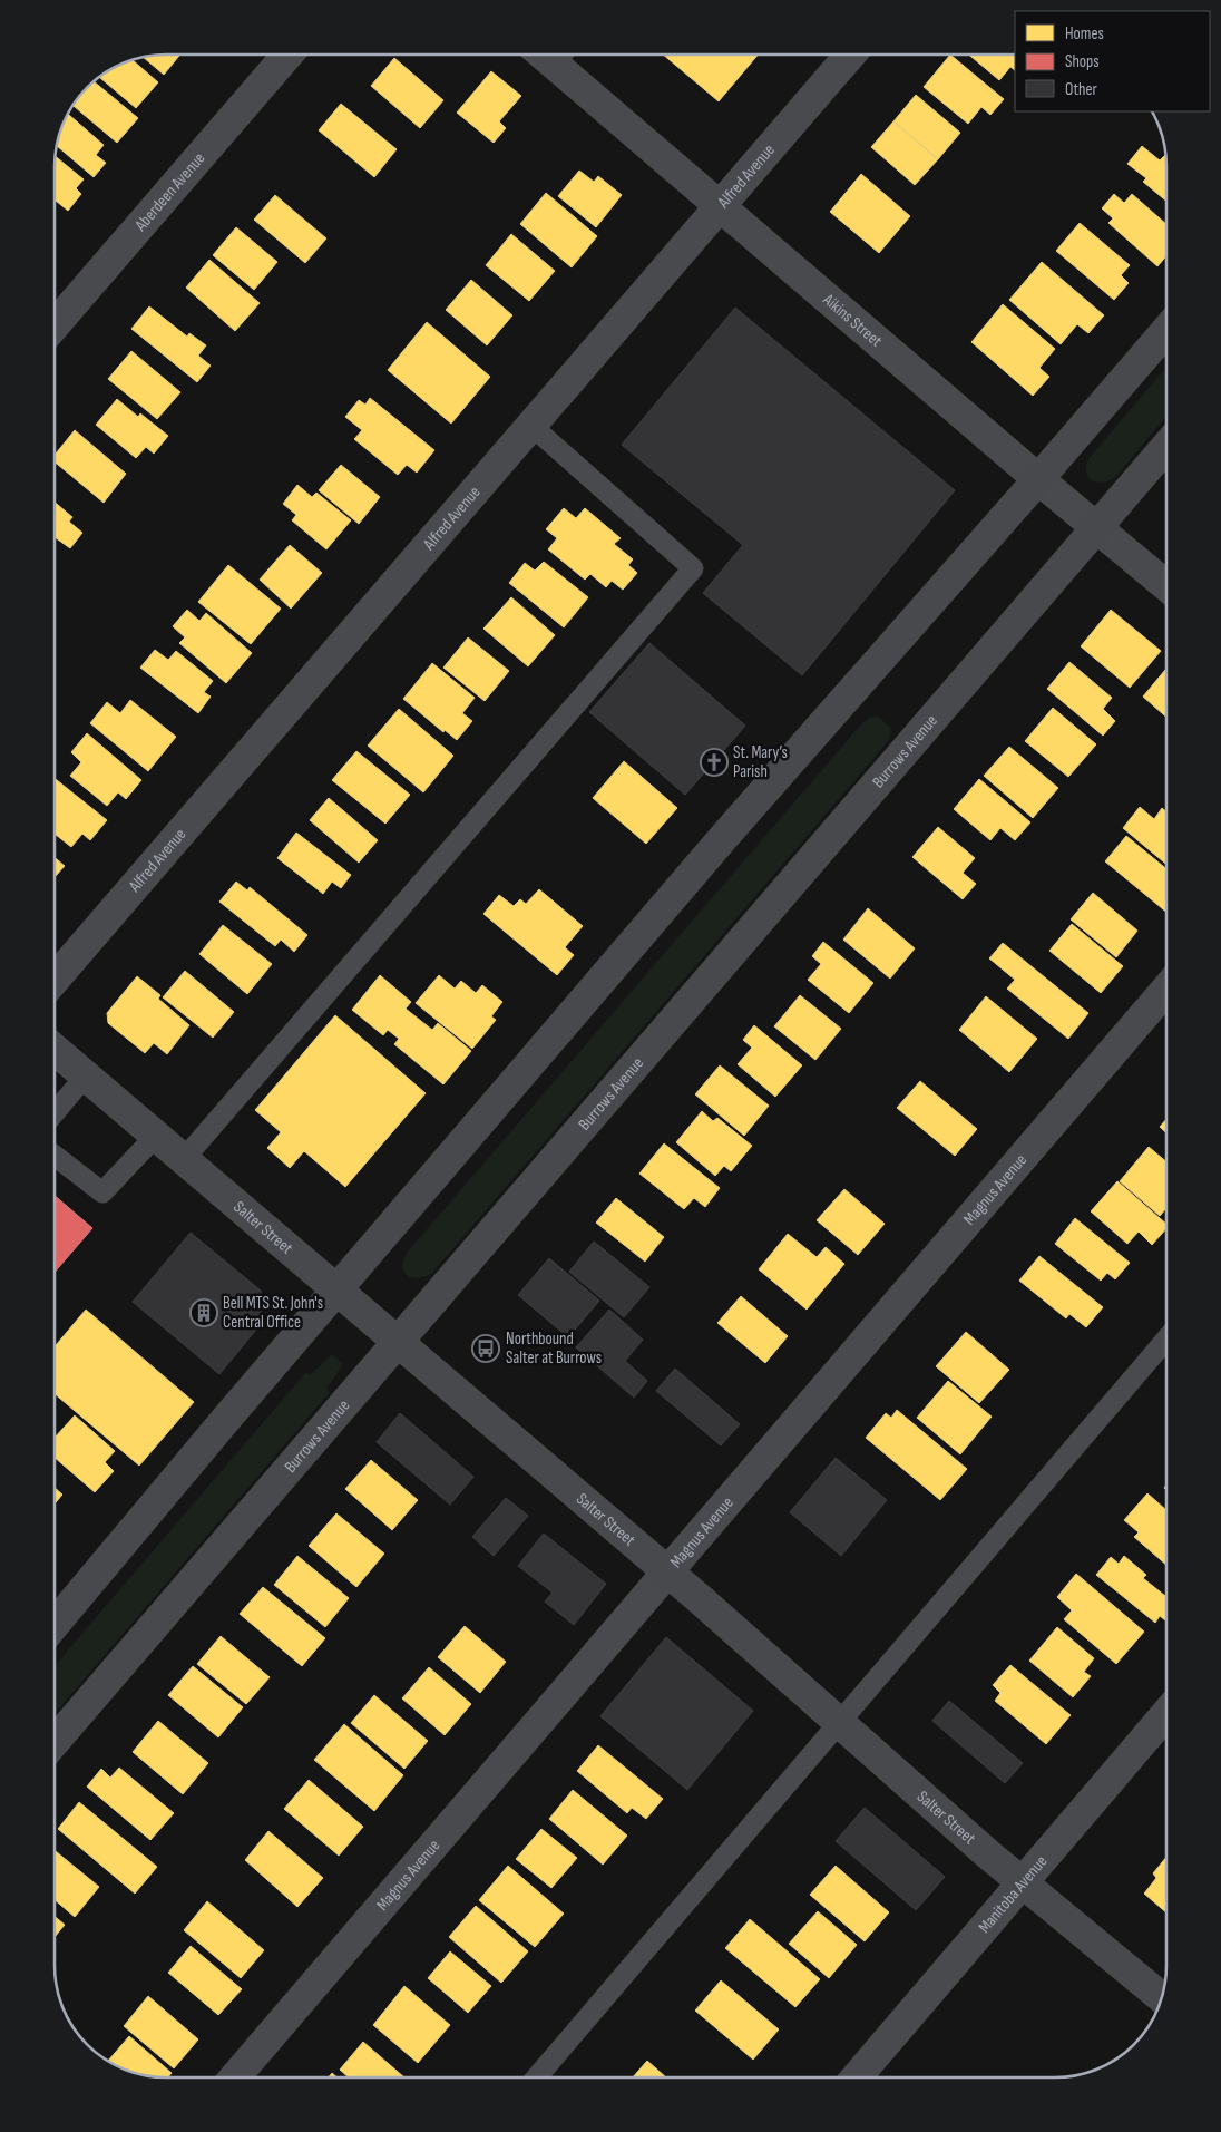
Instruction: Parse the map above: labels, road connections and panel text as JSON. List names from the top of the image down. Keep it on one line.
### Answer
{"streets":{"street":["Alfred Avenue","Aberdeen Avenue","Aikins Street","Burrows Avenue","Magnus Avenue","Salter Street","Manitoba Avenue"]},"crossings":[["Alfred Avenue","Aikins Street"],["Aikins Street","Burrows Avenue"],["Burrows Avenue","Salter Street"],["Magnus Avenue","Salter Street"],["Salter Street","Manitoba Avenue"]],"places":{"church":["St. Mary’s Parish"],"building":["Bell MTS St. John's Central Office"],"bus stop":["Northbound Salter at Burrows"]},"legend":["Homes","Shops","Other"]}
